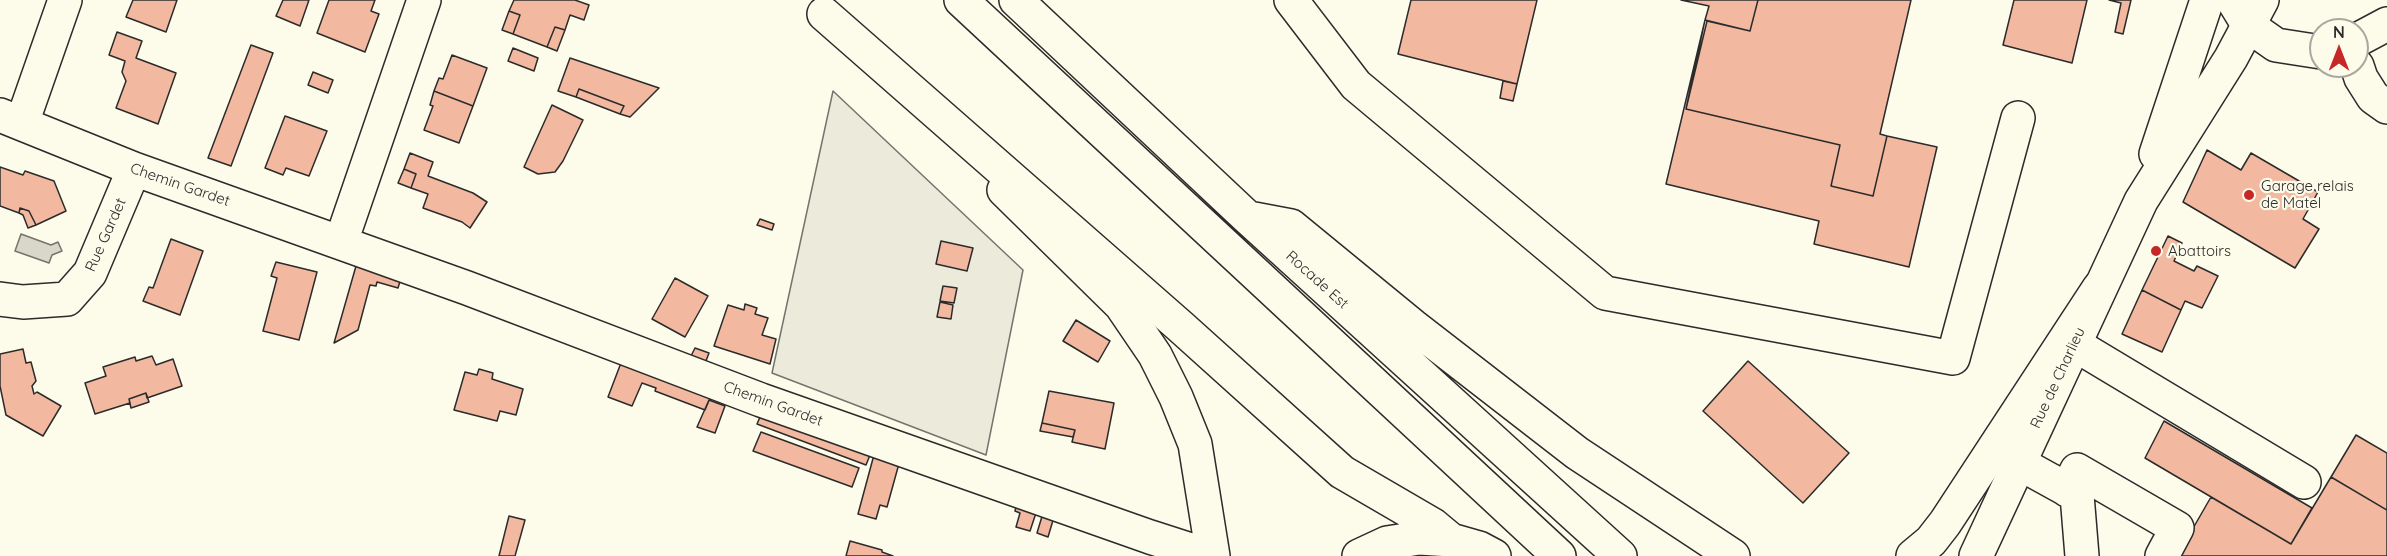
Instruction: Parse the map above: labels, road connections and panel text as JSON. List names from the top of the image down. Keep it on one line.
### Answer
{"streets":{"main road":["Chemin Gardet","Rue Gardet","Rocade Est","Rue de Charlieu"]},"crossings":[["Chemin Gardet","Rue Gardet"]],"places":["Garage relais de Matel","Abattoirs"],"north":"top"}
